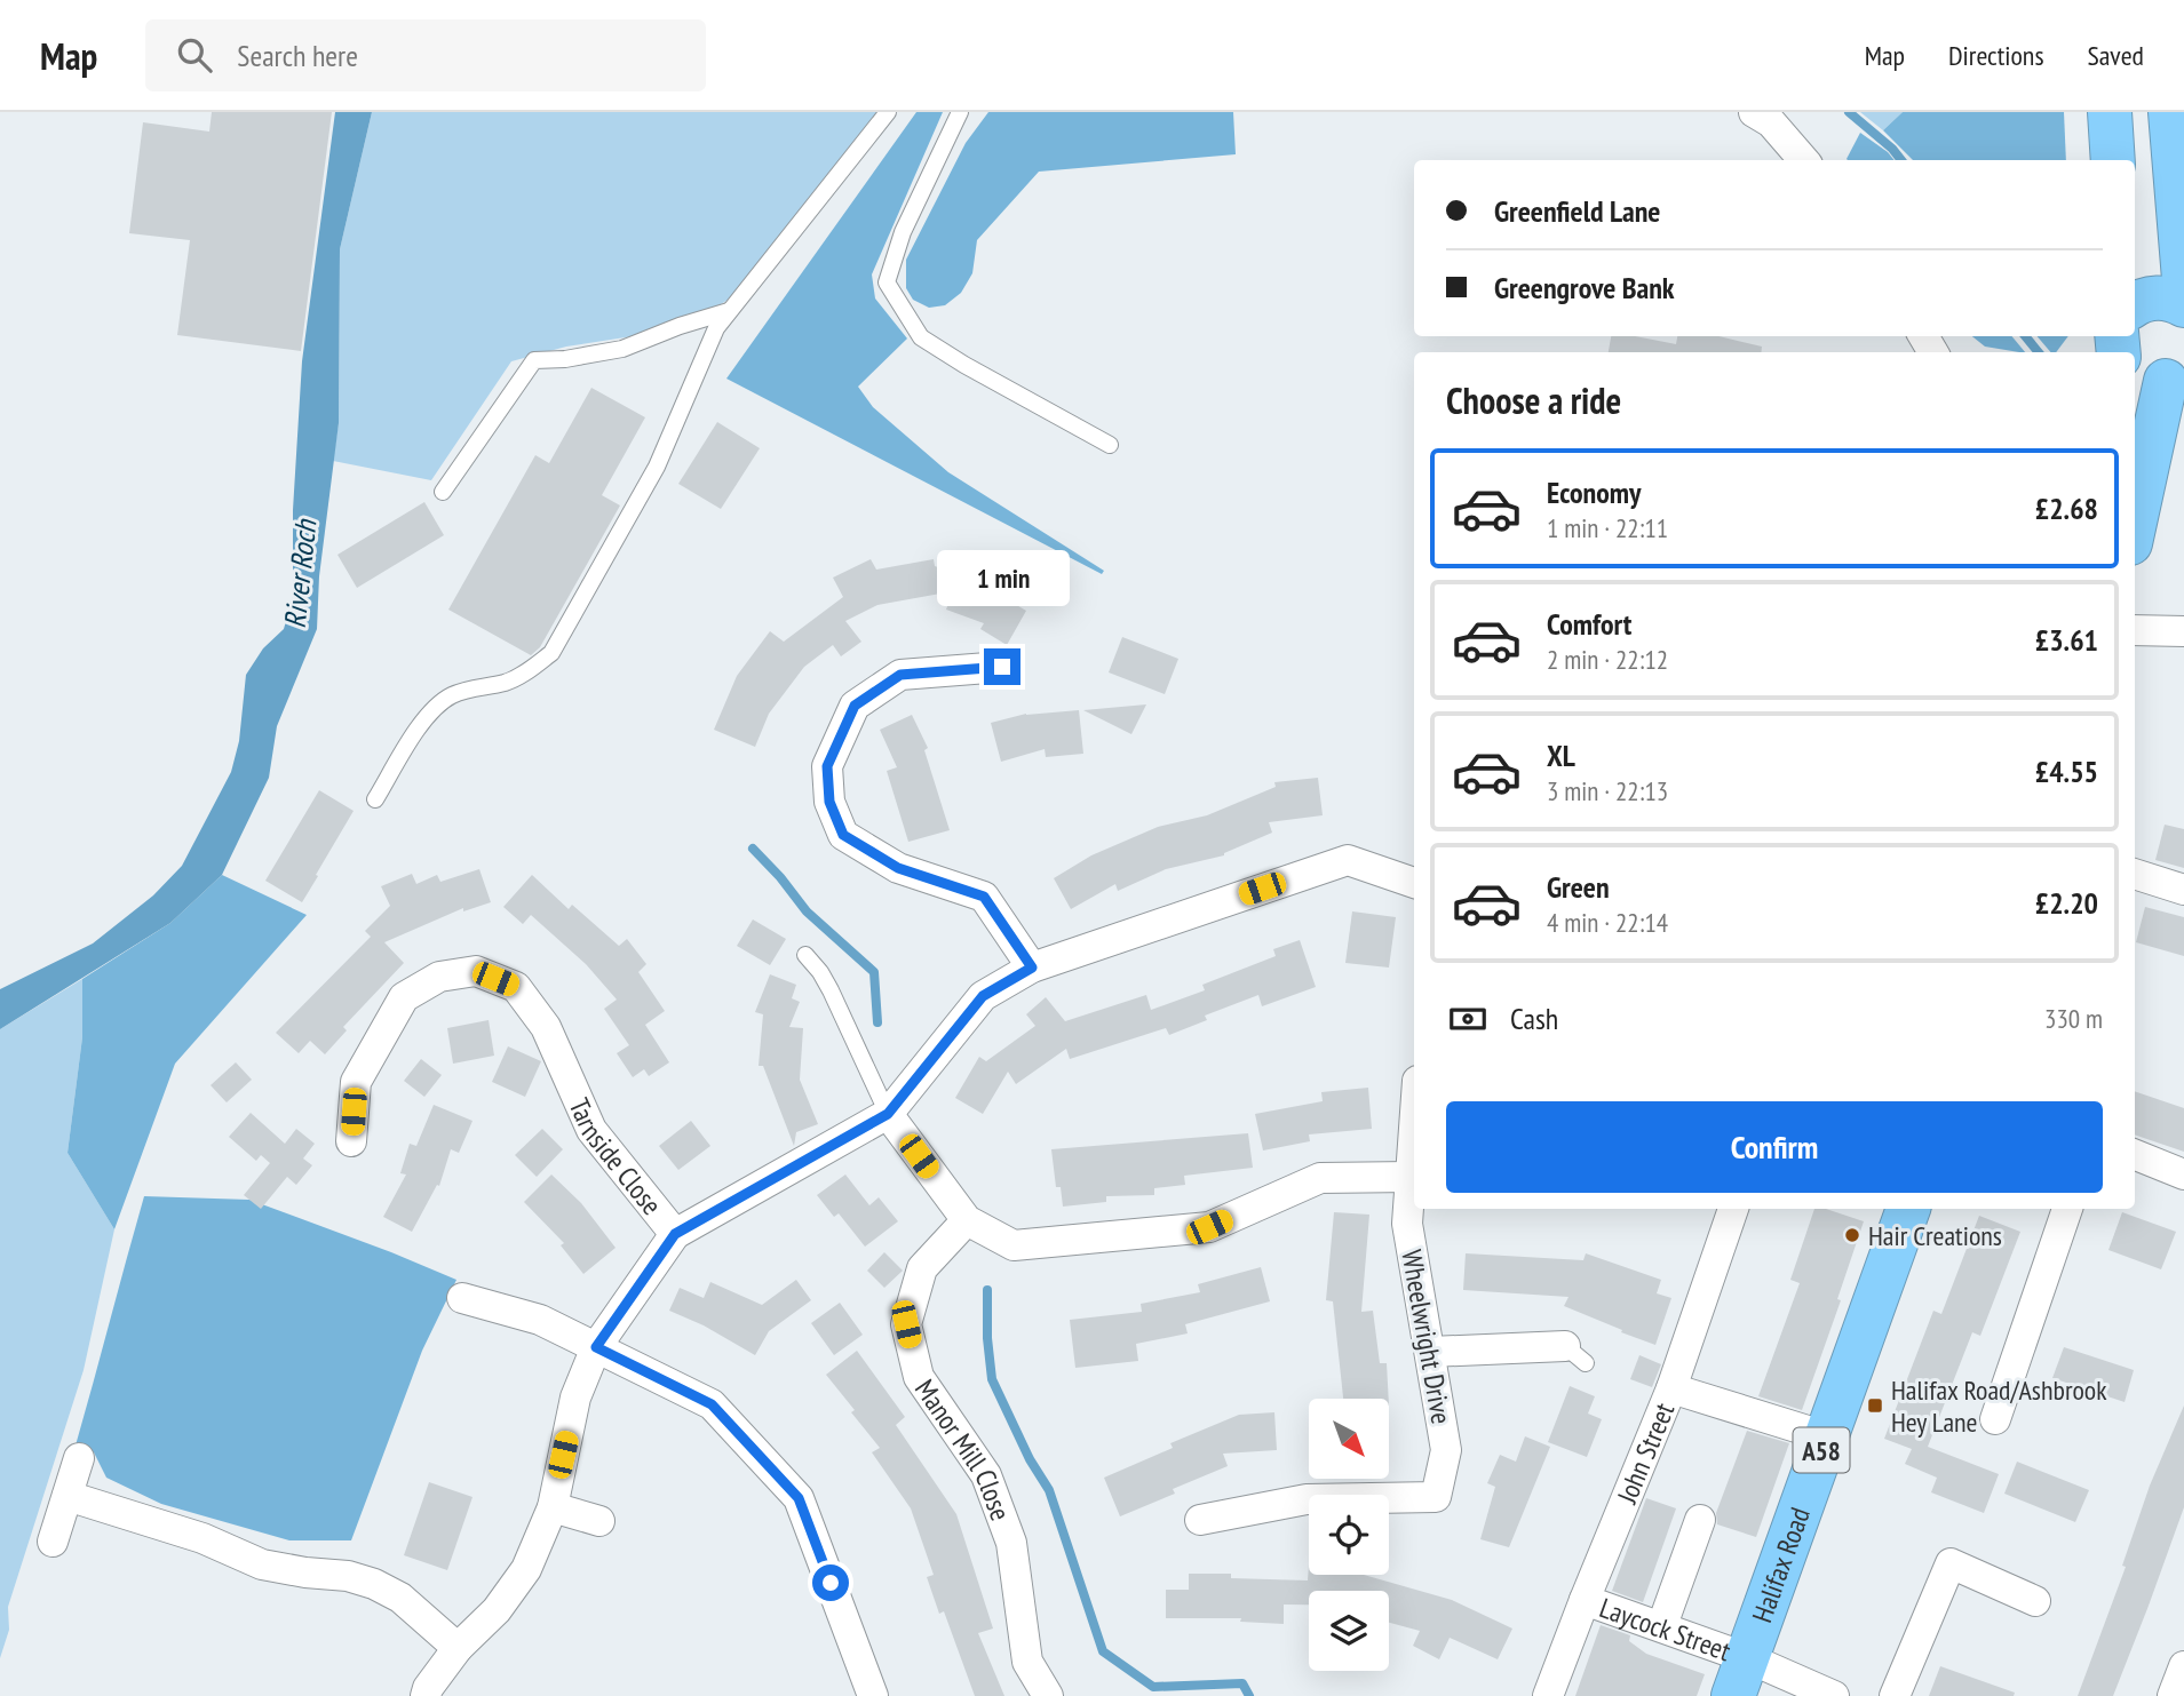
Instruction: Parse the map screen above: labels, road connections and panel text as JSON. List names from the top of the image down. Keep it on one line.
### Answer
{"streets":{"highway":["A58","Halifax Road"],"street":["Tarnside Close","Wheelwright Drive","Manor Mill Close","John Street","Laycock Street"]},"crossings":[["John Street","Laycock Street"],["Halifax Road","Laycock Street"]],"water":["River Roch"],"places":{"other":["Hair Creations"],"transit":["Halifax Road/Ashbrook Hey Lane"]},"north":"bottom right","page":{"header":"Map","search":"Search here","nav":["Map","Directions","Saved"],"banner":["Greenfield Lane","Greengrove Bank"],"heading":"Choose a ride","list":[{"name":"Economy","note":"1 min · 22:11","value":"£2.68"},{"name":"Comfort","note":"2 min · 22:12","value":"£3.61"},{"name":"XL","note":"3 min · 22:13","value":"£4.55"},{"name":"Green","note":"4 min · 22:14","value":"£2.20"}],"bubble":"1 min","pay":["Cash","330 m"],"buttons":"Confirm"}}
